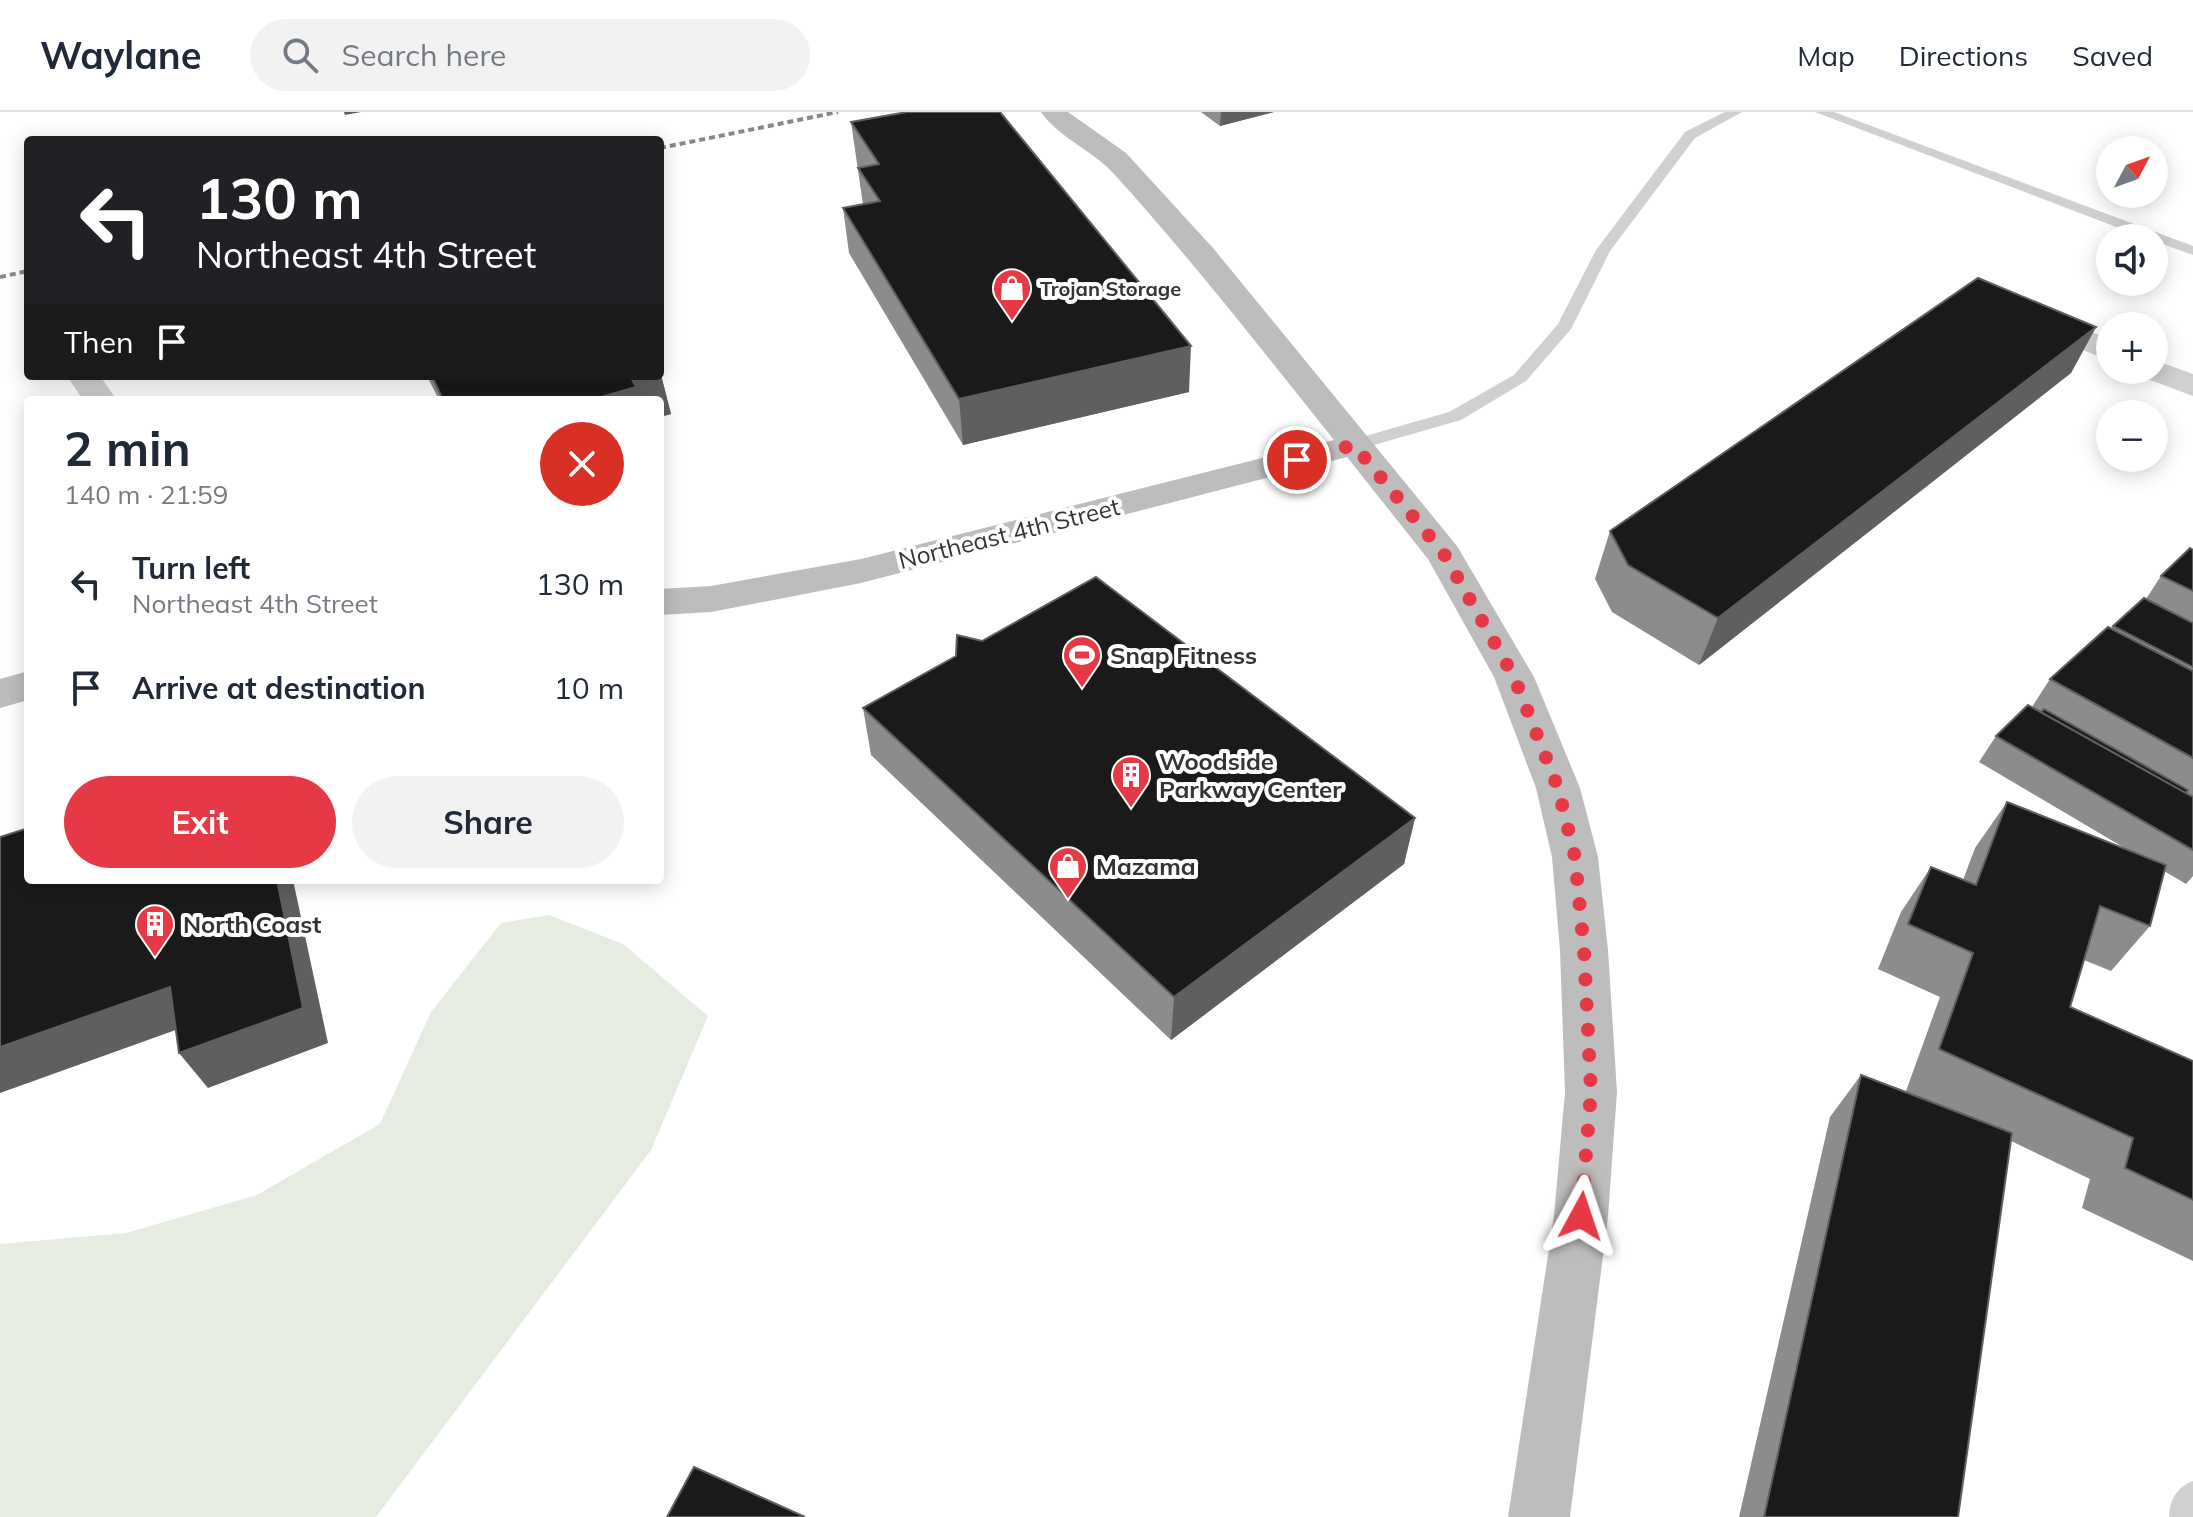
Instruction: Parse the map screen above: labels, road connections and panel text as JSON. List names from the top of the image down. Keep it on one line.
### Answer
{"streets":{"main road":["Northeast 4th Street"]},"places":{"shop":["Trojan Storage","Mazama"],"sports":["Snap Fitness"],"building":["Woodside Parkway Center","North Coast"]},"north":"top right","page":{"header":"Waylane","search":"Search here","nav":["Map","Directions","Saved"],"map_buttons":["+","−"],"turn":["130 m","Northeast 4th Street"],"then":"Then","heading":["2 min","140 m · 21:59"],"list":[{"name":"Turn left","note":"Northeast 4th Street","value":"130 m"},{"name":"Arrive at destination","value":"10 m"}],"buttons":["Exit","Share"]}}
